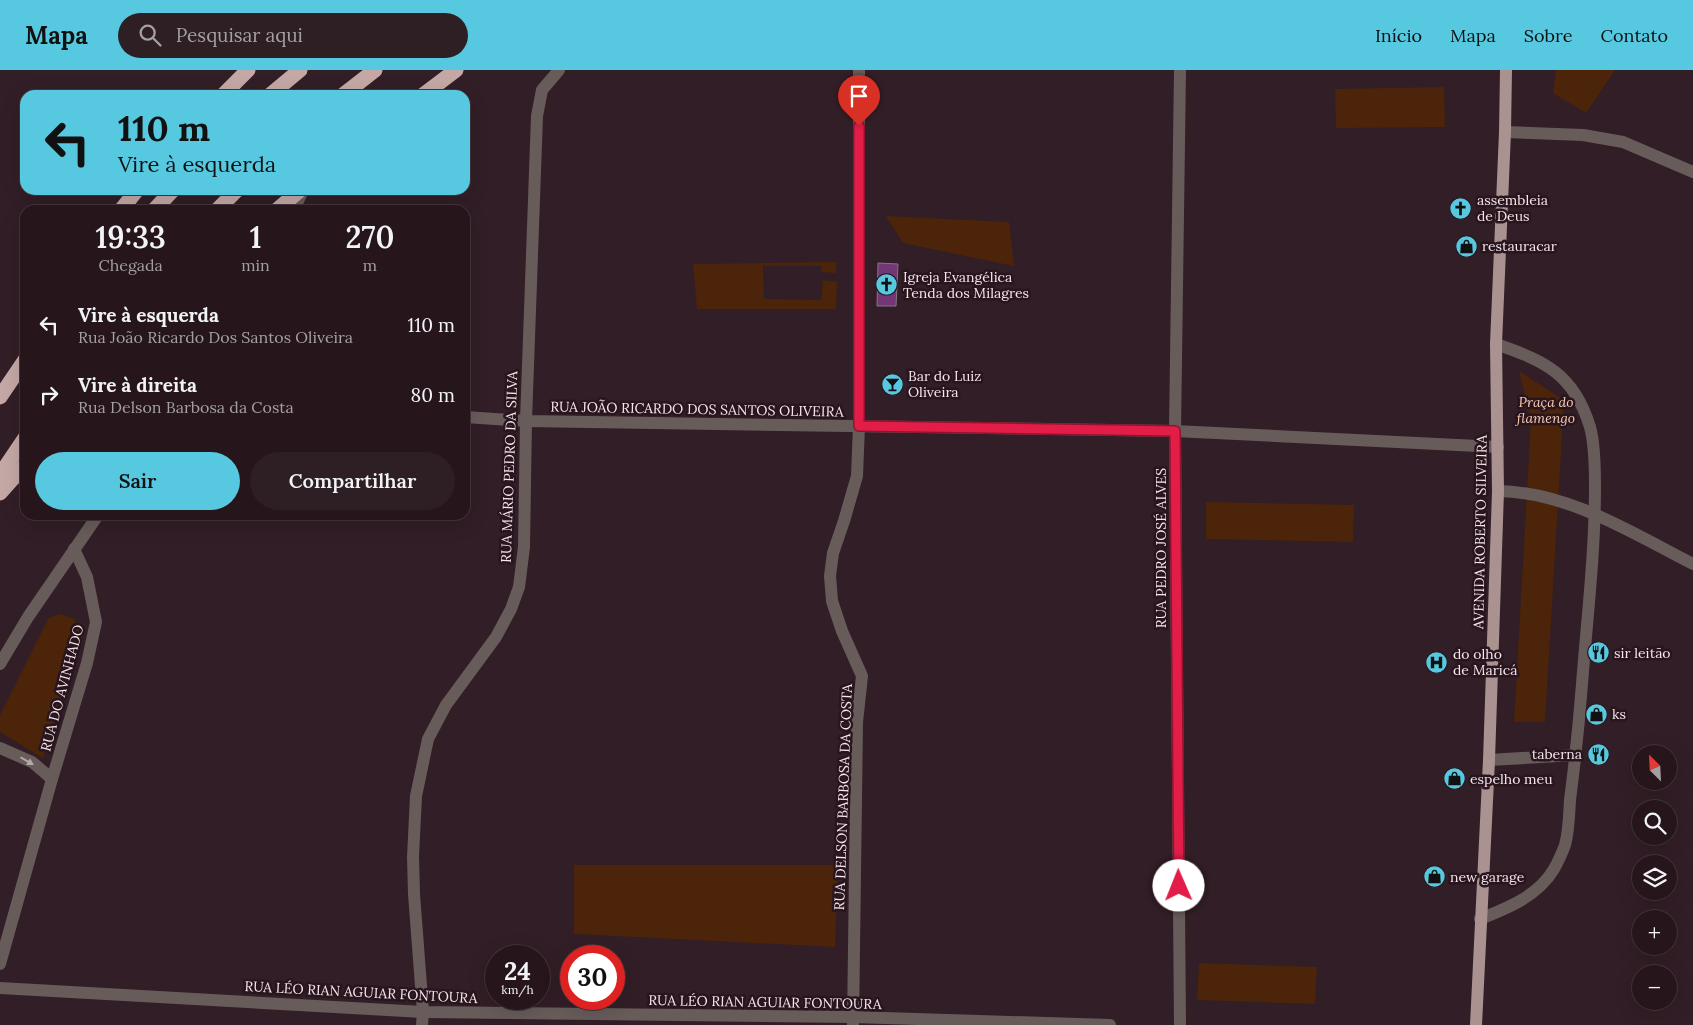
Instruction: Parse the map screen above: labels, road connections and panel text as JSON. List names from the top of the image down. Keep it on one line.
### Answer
{"streets":{"main road":["AVENIDA ROBERTO SILVEIRA"],"street":["RUA JOÃO RICARDO DOS SANTOS OLIVEIRA","RUA MÁRIO PEDRO DA SILVA","RUA PEDRO JOSÉ ALVES","RUA DO AVINHADO","RUA DELSON BARBOSA DA COSTA","RUA LÉO RIAN AGUIAR FONTOURA"]},"crossings":[["RUA JOÃO RICARDO DOS SANTOS OLIVEIRA","RUA MÁRIO PEDRO DA SILVA"],["RUA JOÃO RICARDO DOS SANTOS OLIVEIRA","AVENIDA ROBERTO SILVEIRA"],["RUA JOÃO RICARDO DOS SANTOS OLIVEIRA","RUA PEDRO JOSÉ ALVES"],["RUA JOÃO RICARDO DOS SANTOS OLIVEIRA","RUA DELSON BARBOSA DA COSTA"],["RUA MÁRIO PEDRO DA SILVA","RUA LÉO RIAN AGUIAR FONTOURA"],["RUA DELSON BARBOSA DA COSTA","RUA LÉO RIAN AGUIAR FONTOURA"]],"parks":["Praça do flamengo"],"places":{"church":["assembleia de Deus","Igreja Evangélica Tenda dos Milagres"],"shop":["restauracar","ks","espelho meu","new garage"],"bar":["Bar do Luiz Oliveira"],"restaurant":["sir leitão","taberna"],"hospital":["do olho de Maricá"]},"north":"top left","page":{"header":"Mapa","search":"Pesquisar aqui","nav":["Início","Mapa","Sobre","Contato"],"turn":["110 m","Vire à esquerda"],"eta":["19:33","Chegada","1","min","270","m"],"list":[{"name":"Vire à esquerda","note":"Rua João Ricardo Dos Santos Oliveira","value":"110 m"},{"name":"Vire à direita","note":"Rua Delson Barbosa da Costa","value":"80 m"}],"buttons":["Sair","Compartilhar"],"map_buttons":["+","−"],"speed":"24 km/h","limit":"30"}}
